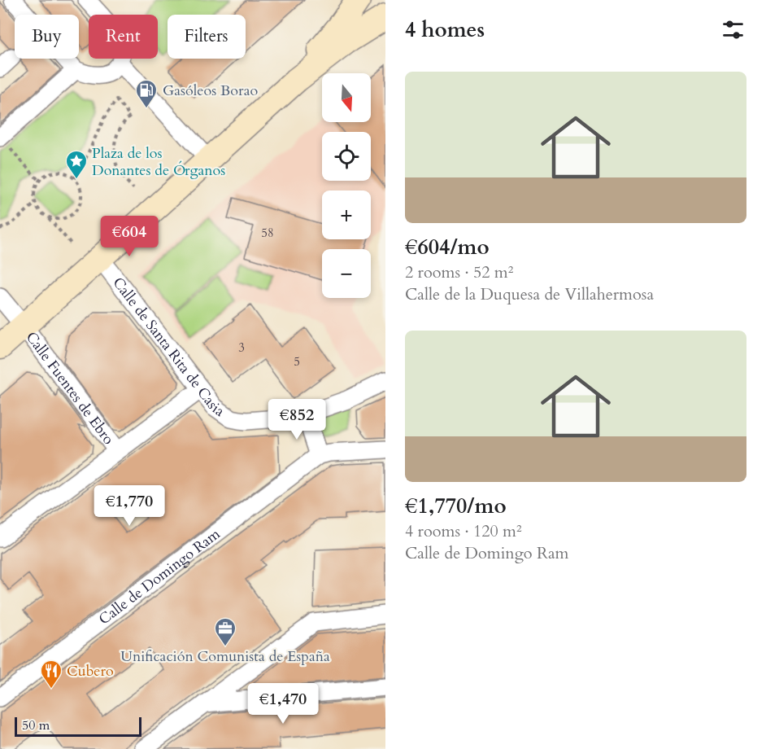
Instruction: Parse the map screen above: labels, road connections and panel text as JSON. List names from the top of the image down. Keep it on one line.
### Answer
{"streets":{"street":["Calle de Santa Rita de Casia","Calle Fuentes de Ebro","Calle de Domingo Ram"]},"places":{"fuel station":["Gasóleos Borao"],"place":["Plaza de los Donantes de Órganos"],"office":["Unificación Comunista de España"],"restaurant":["Cubero"]},"house_numbers":["58","3","5"],"scale_bar":"50 m","north":"bottom","page":{"heading":"4 homes","chip":["Buy","Rent","Filters"],"list":[{"name":"€604/mo","note":"2 rooms · 52 m² · Calle de la Duquesa de Villahermosa"},{"name":"€1,770/mo","note":"4 rooms · 120 m² · Calle de Domingo Ram"}],"map_buttons":["+","−"],"price":["€604","€852","€1,770","€1,470"],"scale":"50 m"}}
